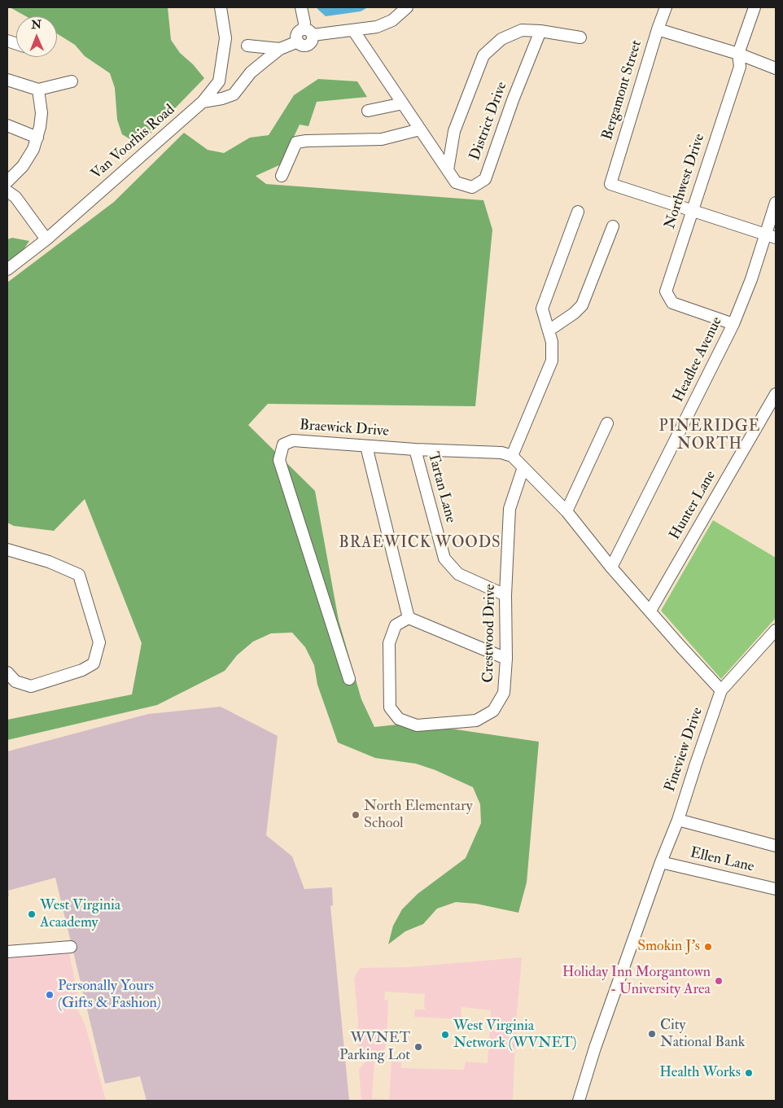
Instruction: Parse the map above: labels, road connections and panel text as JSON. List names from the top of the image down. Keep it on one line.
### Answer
{"streets":{"street":["Bergamont Street","District Drive","Van Voorhis Road","Northwest Drive","Headlee Avenue","Braewick Drive","Tartan Lane","Hunter Lane","Crestwood Drive","Pineview Drive","Ellen Lane"]},"crossings":[["Bergamont Street","Northwest Drive"],["Northwest Drive","Headlee Avenue"],["Braewick Drive","Tartan Lane"],["Tartan Lane","Crestwood Drive"],["Pineview Drive","Ellen Lane"]],"districts":["PINERIDGE NORTH","BRAEWICK WOODS"],"places":["North Elementary School","West Virginia Acaademy","Smokin J's","Holiday Inn Morgantown - University Area","Personally Yours (Gifts & Fashion)","City National Bank","West Virginia Network (WVNET)","WVNET Parking Lot","Health Works"],"north":"top"}
